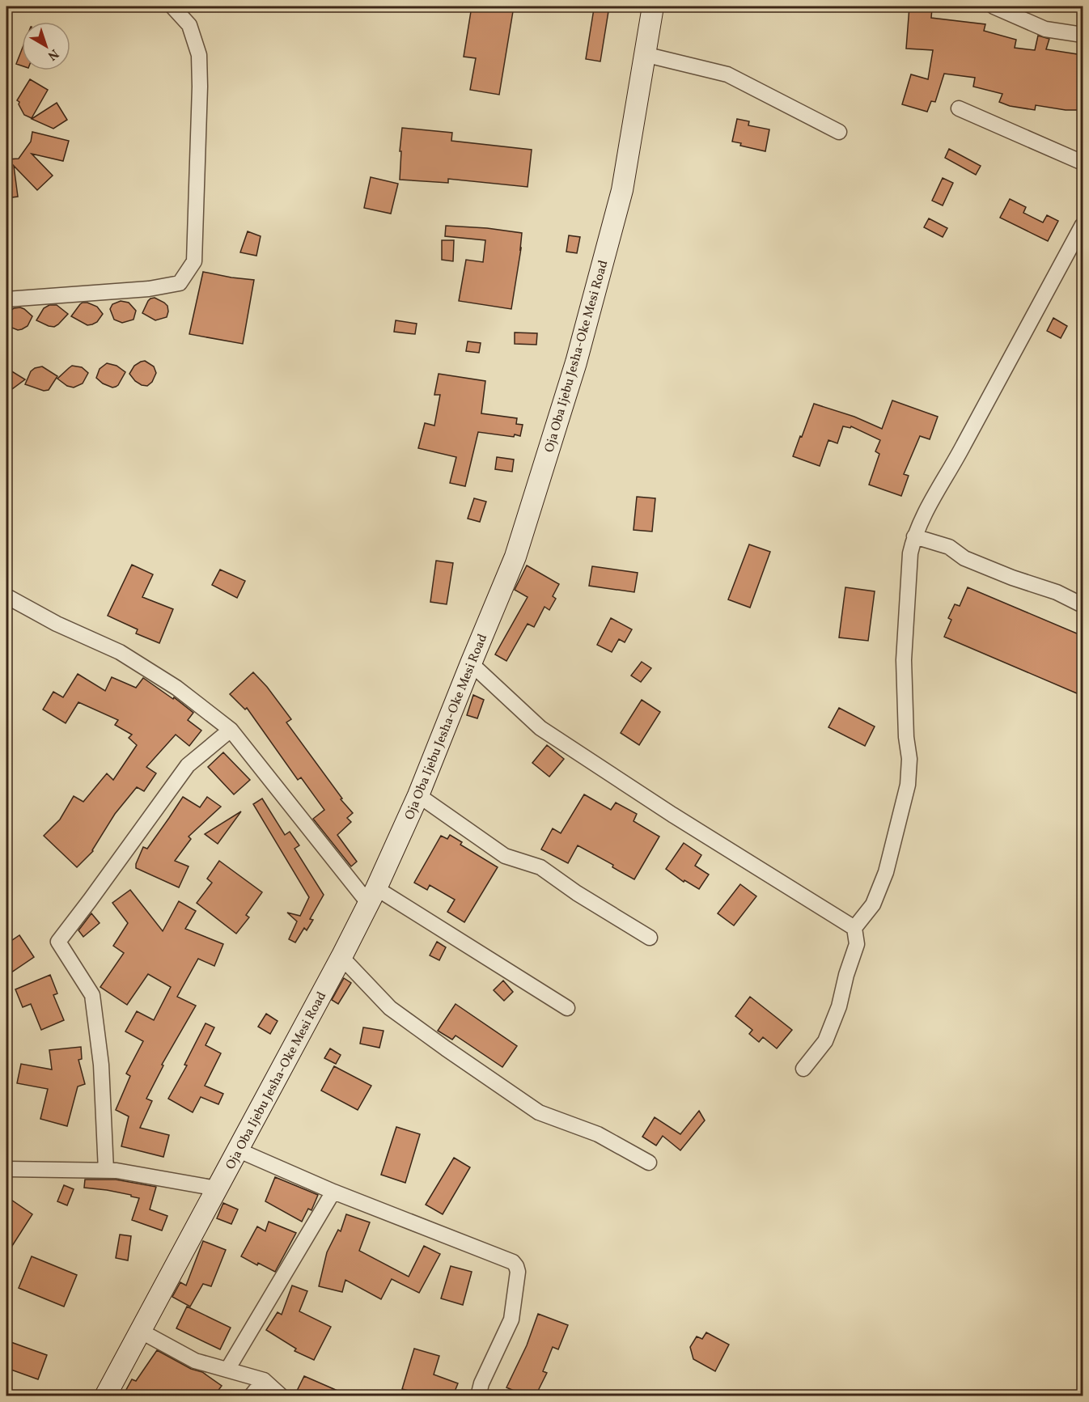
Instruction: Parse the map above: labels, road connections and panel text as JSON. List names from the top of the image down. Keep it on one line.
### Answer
{"streets":{"main road":["Oja Oba Ijebu Jesha-Oke Mesi Road"]},"north":"bottom right"}
